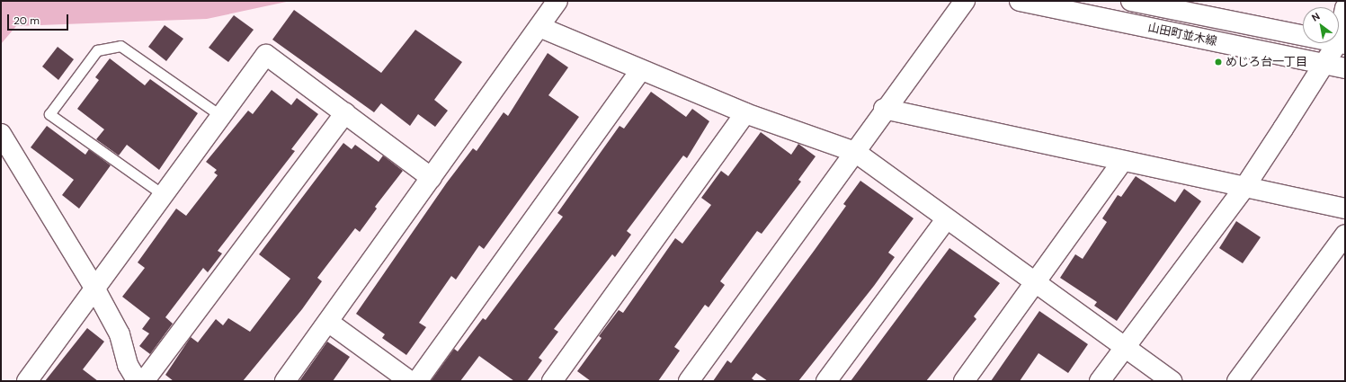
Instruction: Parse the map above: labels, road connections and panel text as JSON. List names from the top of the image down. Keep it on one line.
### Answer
{"streets":{"street":["山田町並木線"]},"places":["めじろ台一丁目"],"scale_bar":"20 m","north":"top left"}
